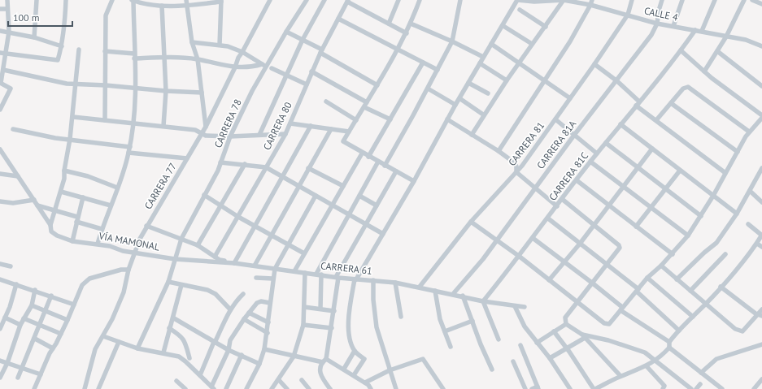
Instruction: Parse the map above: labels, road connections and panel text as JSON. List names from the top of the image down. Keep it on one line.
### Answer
{"streets":{"street":["CALLE 4","CARRERA 78","CARRERA 80","CARRERA 81","CARRERA 81A","CARRERA 81C","CARRERA 77","VÍA MAMONAL","CARRERA 61"]},"crossings":[["CALLE 4","CARRERA 81"],["CALLE 4","CARRERA 81A"],["CALLE 4","CARRERA 81C"],["CARRERA 78","VÍA MAMONAL"],["CARRERA 78","CARRERA 61"],["CARRERA 81","CARRERA 61"],["CARRERA 81A","CARRERA 61"],["CARRERA 81C","CARRERA 61"],["CARRERA 77","VÍA MAMONAL"],["VÍA MAMONAL","CARRERA 61"]],"scale_bar":"100 m"}
